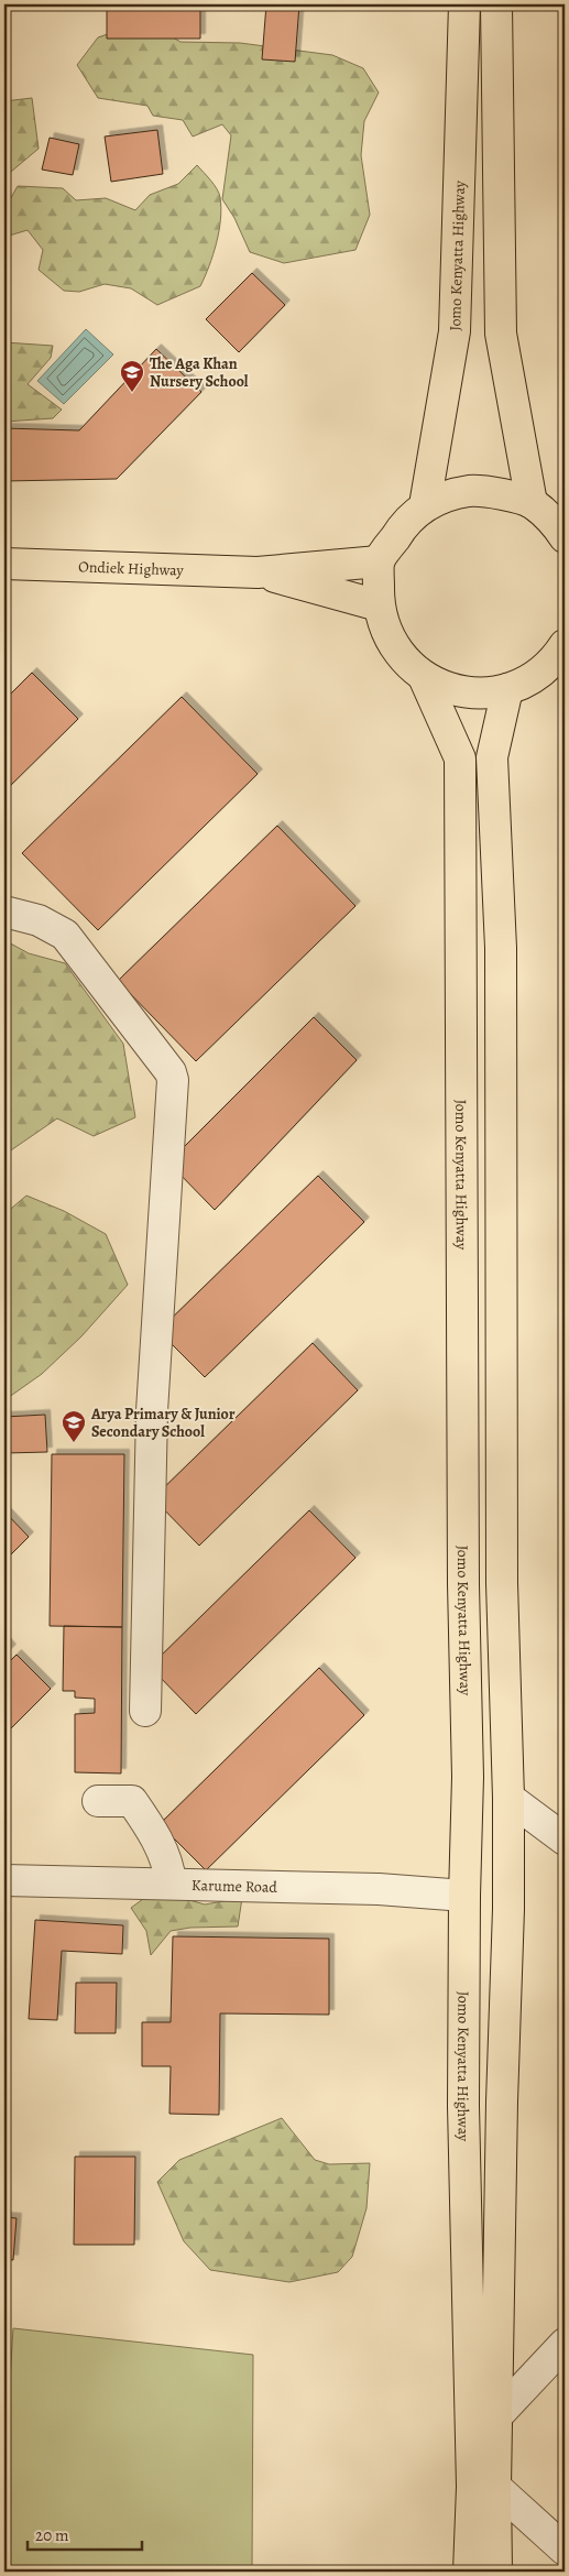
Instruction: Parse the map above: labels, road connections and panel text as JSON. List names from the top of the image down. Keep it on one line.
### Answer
{"streets":{"main road":["Jomo Kenyatta Highway","Ondiek Highway"],"street":["Karume Road"]},"crossings":[["Jomo Kenyatta Highway","Ondiek Highway"],["Jomo Kenyatta Highway","Karume Road"]],"places":{"school or university":["The Aga Khan Nursery School","Arya Primary & Junior Secondary School"]},"scale_bar":"20 m"}
